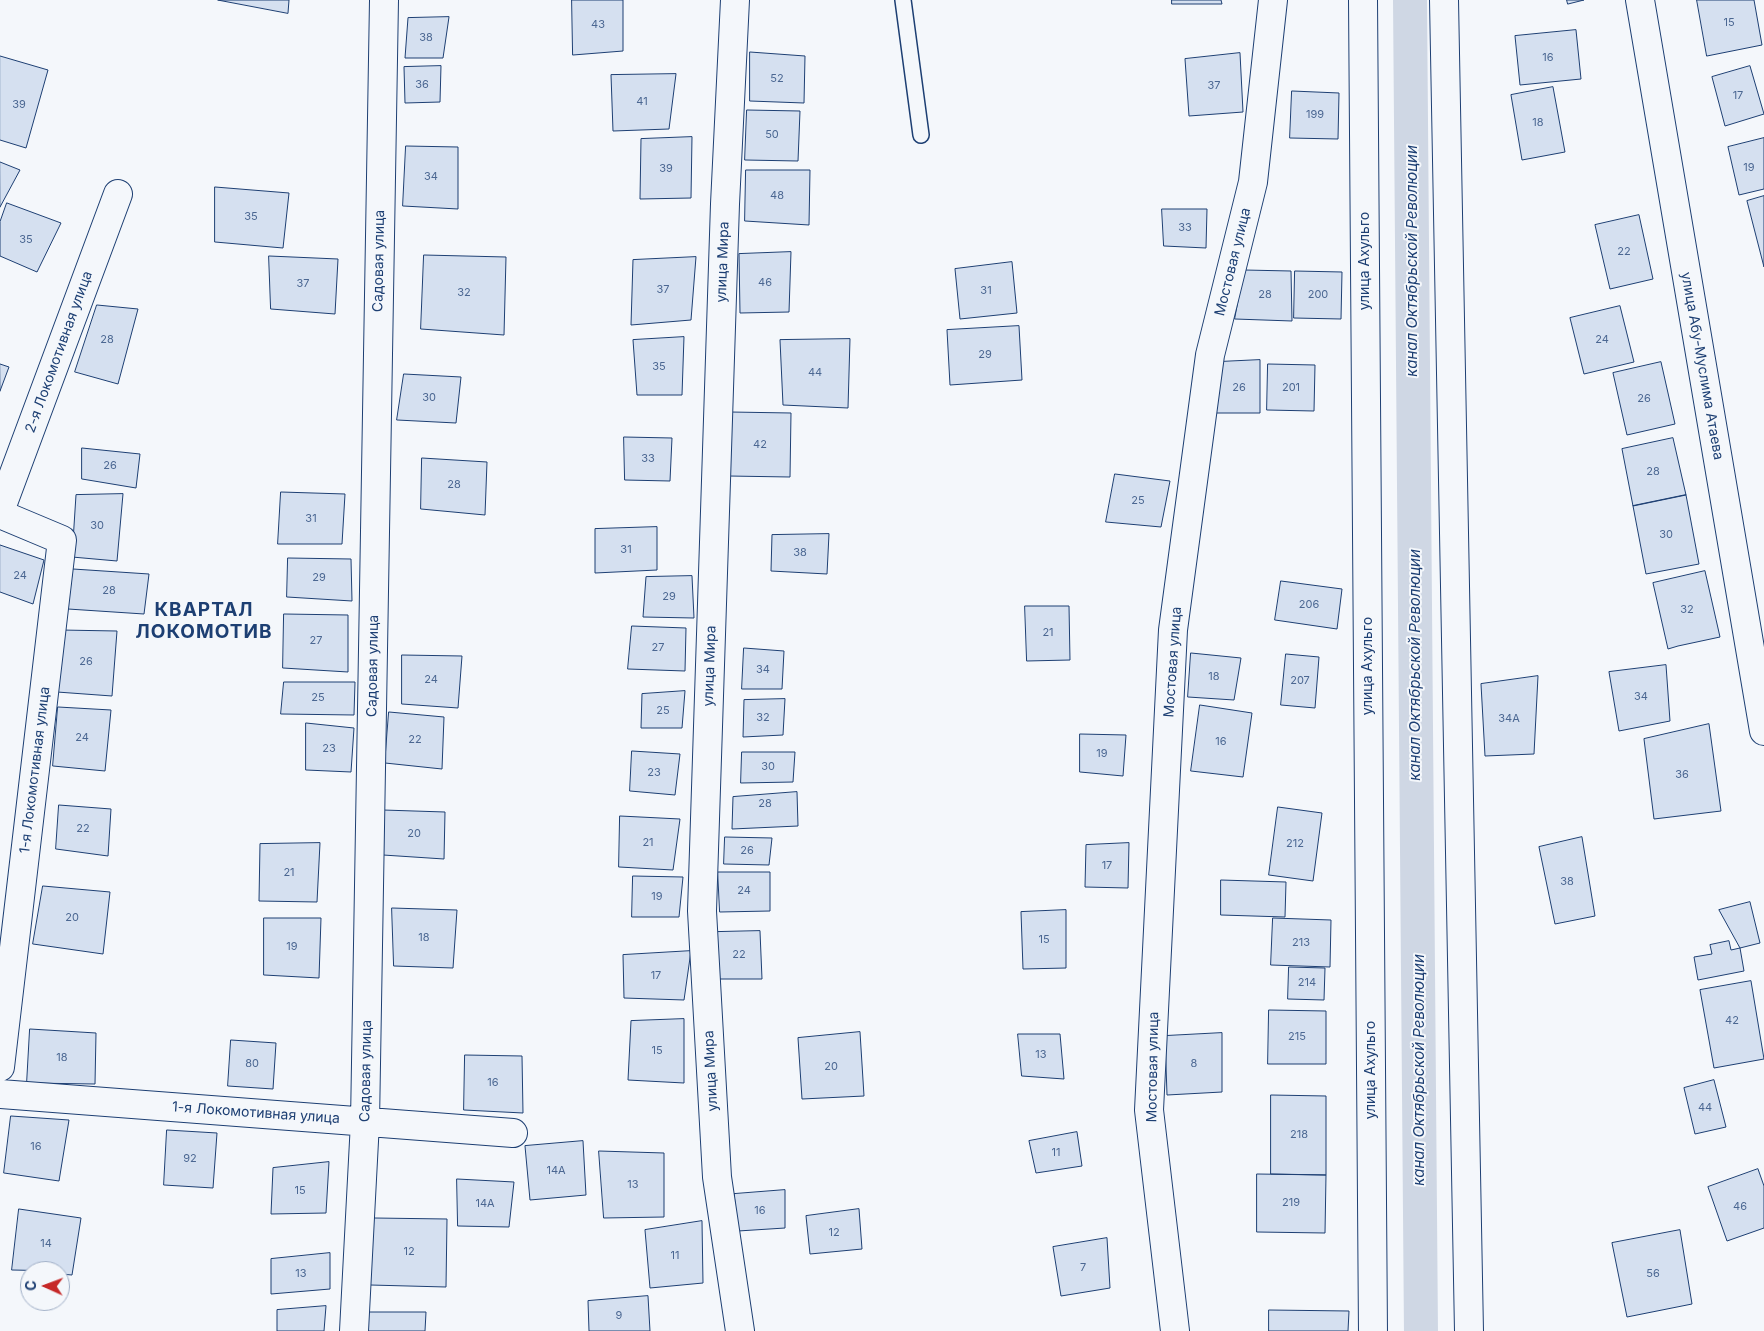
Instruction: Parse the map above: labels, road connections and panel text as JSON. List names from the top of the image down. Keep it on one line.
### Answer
{"streets":{"street":["Садовая улица","улица Ахульго","улица Мира","Мостовая улица","2-я Локомотивная улица","улица Абу-Муслима Атаева","1-я Локомотивная улица"]},"crossings":[["Садовая улица","1-я Локомотивная улица"],["2-я Локомотивная улица","1-я Локомотивная улица"]],"districts":["КВАРТАЛ ЛОКОМОТИВ"],"water":["канал Октябрьской Революции"],"house_numbers":["15","43","38","16","52","36","37","17","41","39","199","18","50","19","39","34","48","35","33","35","22","46","37","37","31","32","28","200","28","24","29","35","44","26","201","30","26","42","33","26","28","28","25","31","30","30","31","38","24","29","28","29","206","32","21","27","27","26","34","18","24","207","34","25","25","32","34А","24","22","16","23","19","30","23","36","28","22","20","21","212","26","17","21","38","24","19","20","18","15","213","19","22","17","214","42","215","15","13","18","80","8","20","16","44","218","16","11","92","14А","13","15","219","14А","46","16","12","14","12","11","7","13","56","9"],"north":"left"}
